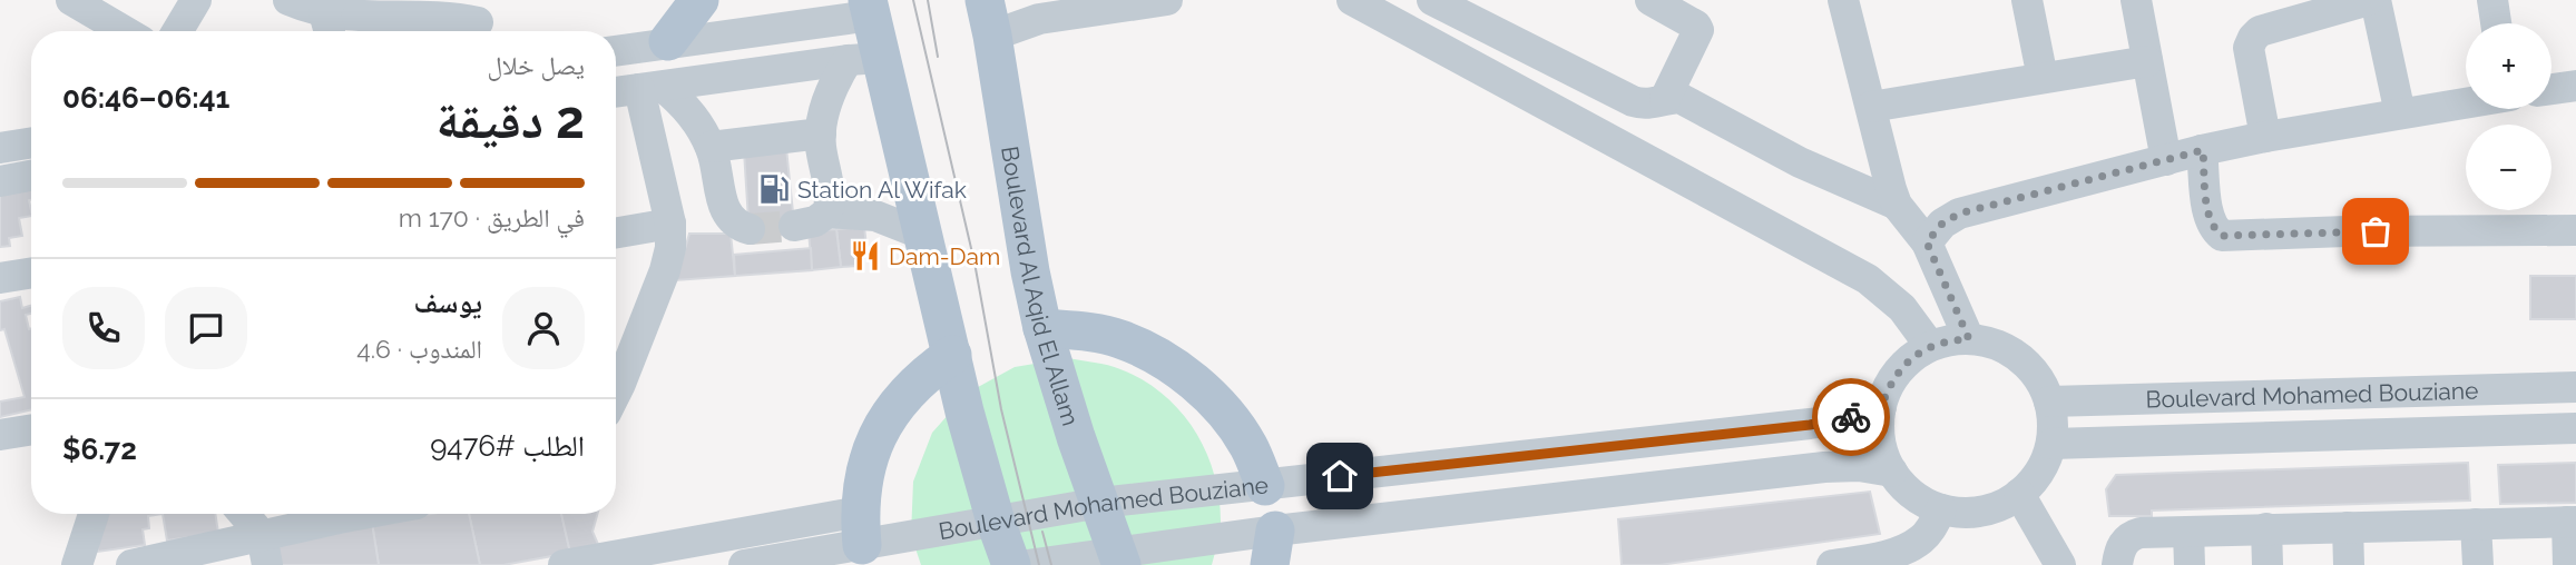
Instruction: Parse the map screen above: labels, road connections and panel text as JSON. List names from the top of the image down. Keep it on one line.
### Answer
{"streets":{"main road":["Boulevard Al Aqid El Allam"],"street":["Boulevard Mohamed Bouziane"]},"crossings":[["Boulevard Al Aqid El Allam","Boulevard Mohamed Bouziane"]],"places":{"fuel station":["Station Al Wifak"],"restaurant":["Dam-Dam"]},"page":{"map_buttons":["+","−"],"heading":["2 دقيقة","يصل خلال","06:41–06:46"],"panel":["يوسف","المندوب · 4.6","الطلب #9476","$6.72"],"bar":"في الطريق · 170 m"}}
